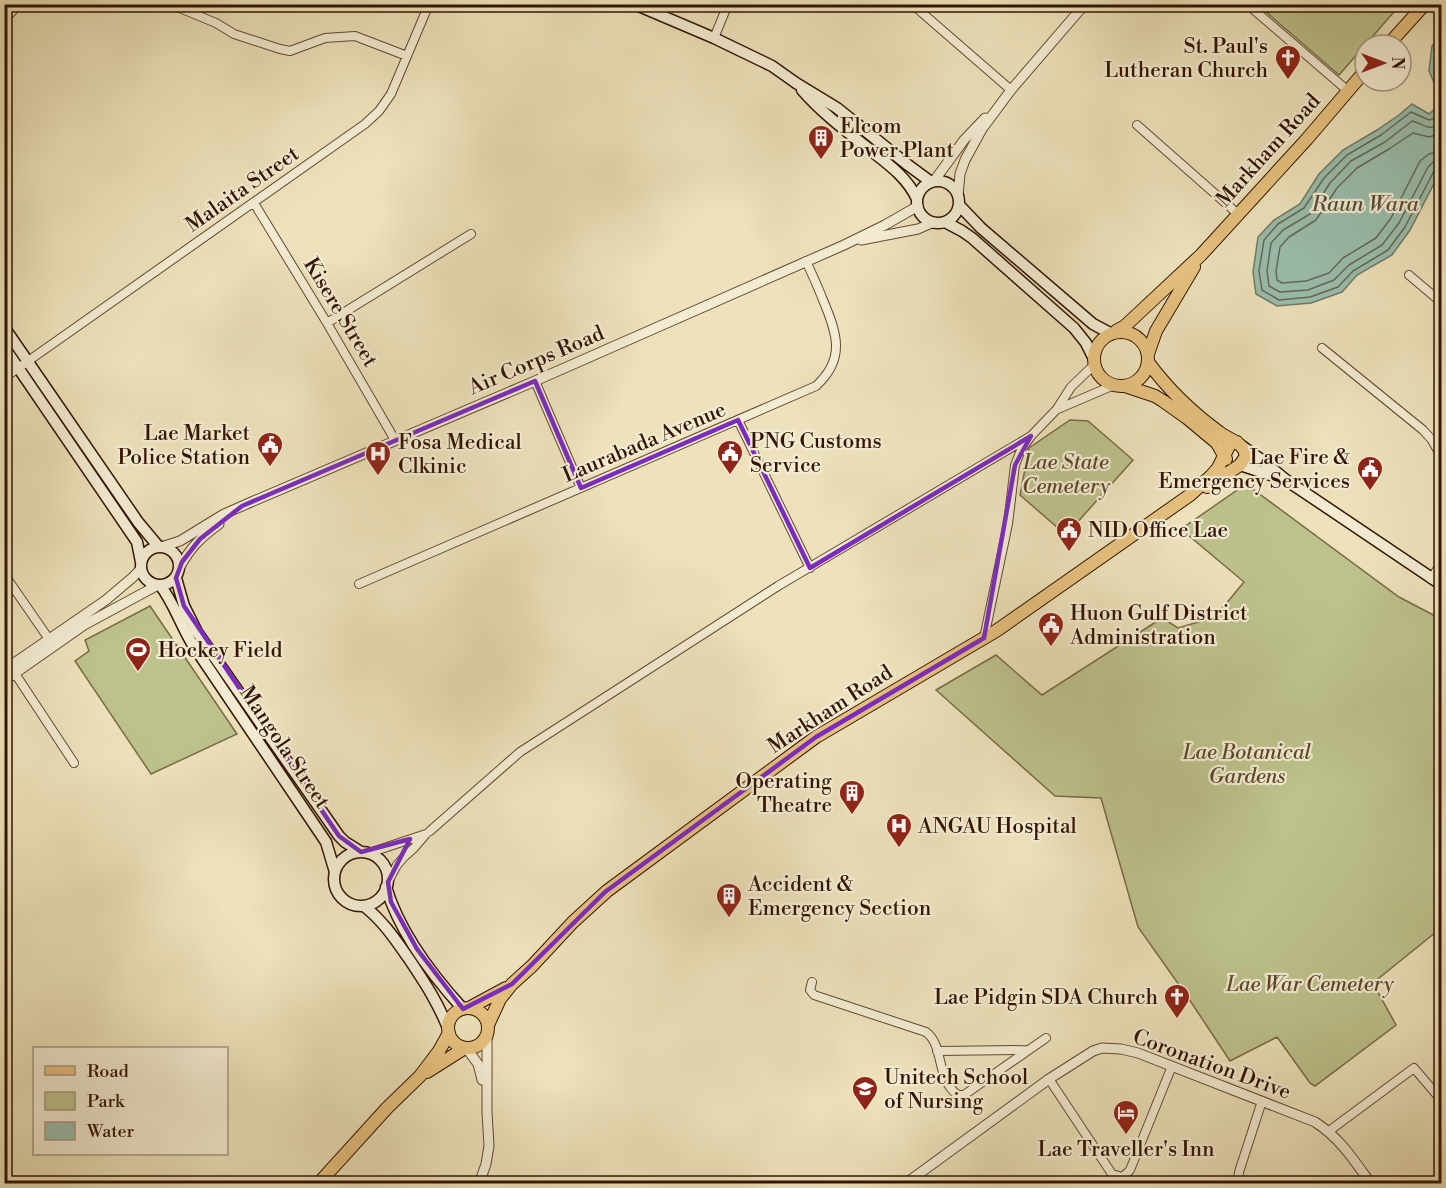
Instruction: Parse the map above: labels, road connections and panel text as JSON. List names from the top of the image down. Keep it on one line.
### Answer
{"streets":{"main road":["Markham Road","Mangola Street"],"street":["Malaita Street","Kisere Street","Air Corps Road","Laurabada Avenue","Coronation Drive"]},"crossings":[["Malaita Street","Kisere Street"],["Kisere Street","Air Corps Road"],["Air Corps Road","Laurabada Avenue"],["Air Corps Road","Mangola Street"]],"water":["Raun Wara"],"parks":["Lae State Cemetery","Lae Botanical Gardens","Lae War Cemetery"],"places":{"church":["St. Paul's Lutheran Church","Lae Pidgin SDA Church"],"building":["Elcom Power Plant","Operating Theatre","Accident & Emergency Section"],"public building":["Lae Market Police Station","PNG Customs Service","Lae Fire & Emergency Services","NID Office Lae","Huon Gulf District Administration"],"hospital":["Fosa Medical Clkinic","ANGAU Hospital"],"sports":["Hockey Field"],"school or university":["Unitech School of Nursing"],"hotel":["Lae Traveller's Inn"]},"legend":["Road","Park","Water"],"north":"right"}
